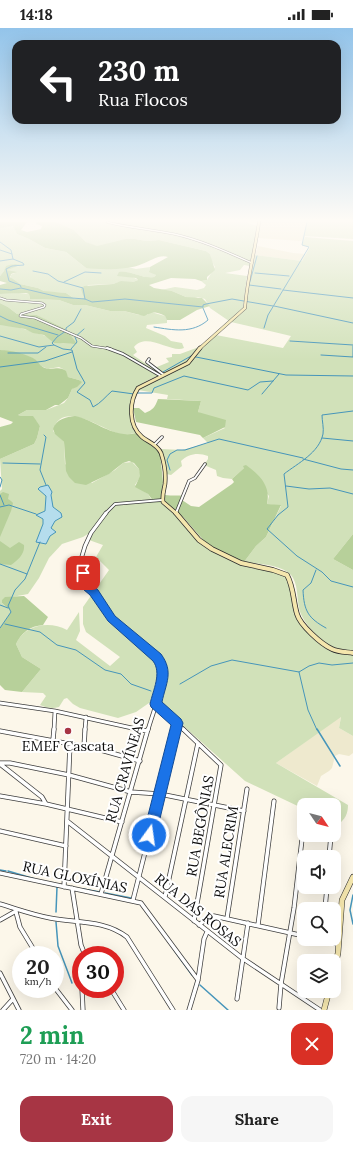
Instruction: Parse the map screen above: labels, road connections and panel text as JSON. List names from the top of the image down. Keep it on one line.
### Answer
{"streets":{"street":["RUA CRAVÍNEAS","RUA BEGÔNIAS","RUA ALECRIM","RUA GLOXÍNIAS","RUA DAS ROSAS"]},"crossings":[["RUA CRAVÍNEAS","RUA GLOXÍNIAS"],["RUA CRAVÍNEAS","RUA DAS ROSAS"],["RUA BEGÔNIAS","RUA DAS ROSAS"]],"places":["EMEF Cascata"],"north":"bottom right","page":{"status":"14:18","turn":["230 m","Rua Flocos"],"speed":"20 km/h","limit":"30","heading":["2 min","720 m · 14:20"],"buttons":["Exit","Share"]}}
